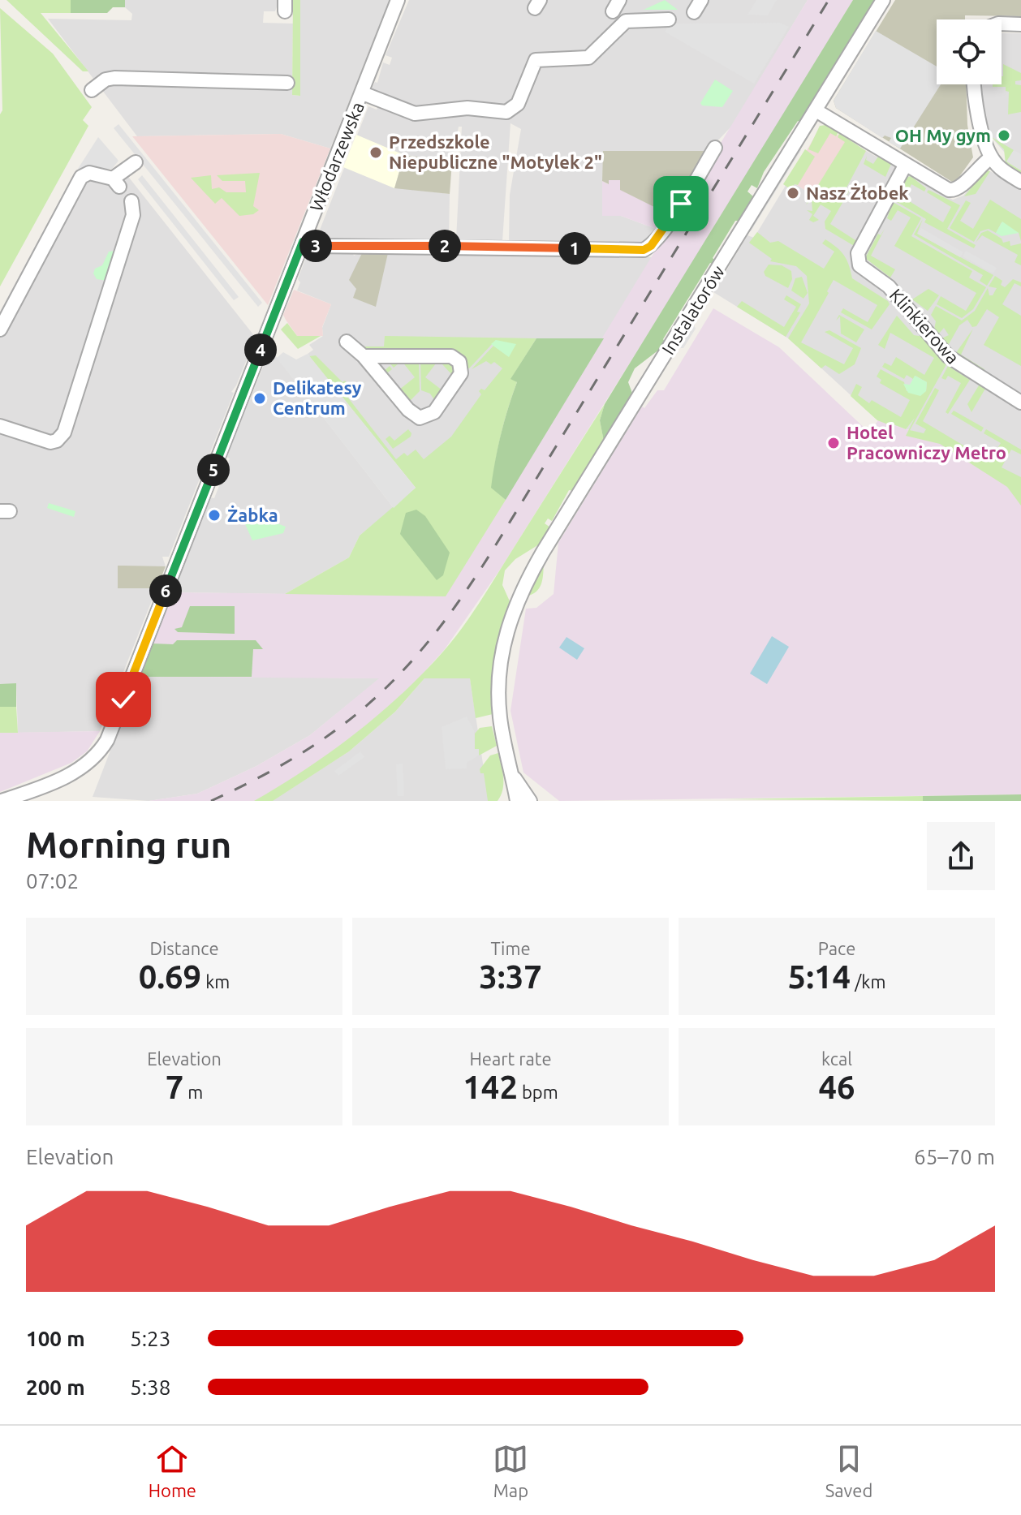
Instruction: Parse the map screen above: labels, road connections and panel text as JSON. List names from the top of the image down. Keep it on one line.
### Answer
{"streets":{"street":["Włodarzewska","Instalatorów","Klinkierowa"]},"places":["OH My gym","Przedszkole Niepubliczne \"Motylek 2\"","Nasz Żłobek","Delikatesy Centrum","Hotel Pracowniczy Metro","Żabka"],"page":{"pins":["2","3","1","4","5","6"],"heading":["Morning run","07:02"],"stats":[["Distance","0.69 km"],["Time","3:37"],["Pace","5:14 /km"],["Elevation","7 m"],["Heart rate","142 bpm"],["kcal","46"]],"chart":["Elevation","65–70 m"],"list":[{"name":"100 m","note":"5:23"},{"name":"200 m","note":"5:38"}],"tabs":["Home","Map","Saved"]}}
